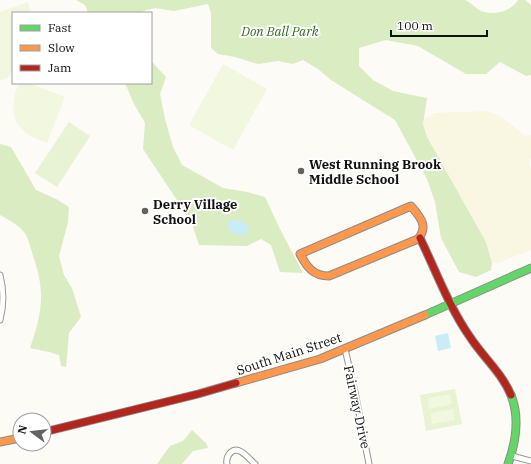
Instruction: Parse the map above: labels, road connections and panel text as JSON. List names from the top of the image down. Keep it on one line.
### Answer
{"streets":{"street":["South Main Street","Fairway Drive"]},"crossings":[["South Main Street","Fairway Drive"]],"parks":["Don Ball Park"],"places":["West Running Brook Middle School","Derry Village School"],"legend":["Fast","Slow","Jam"],"scale_bar":"100 m","north":"left"}
